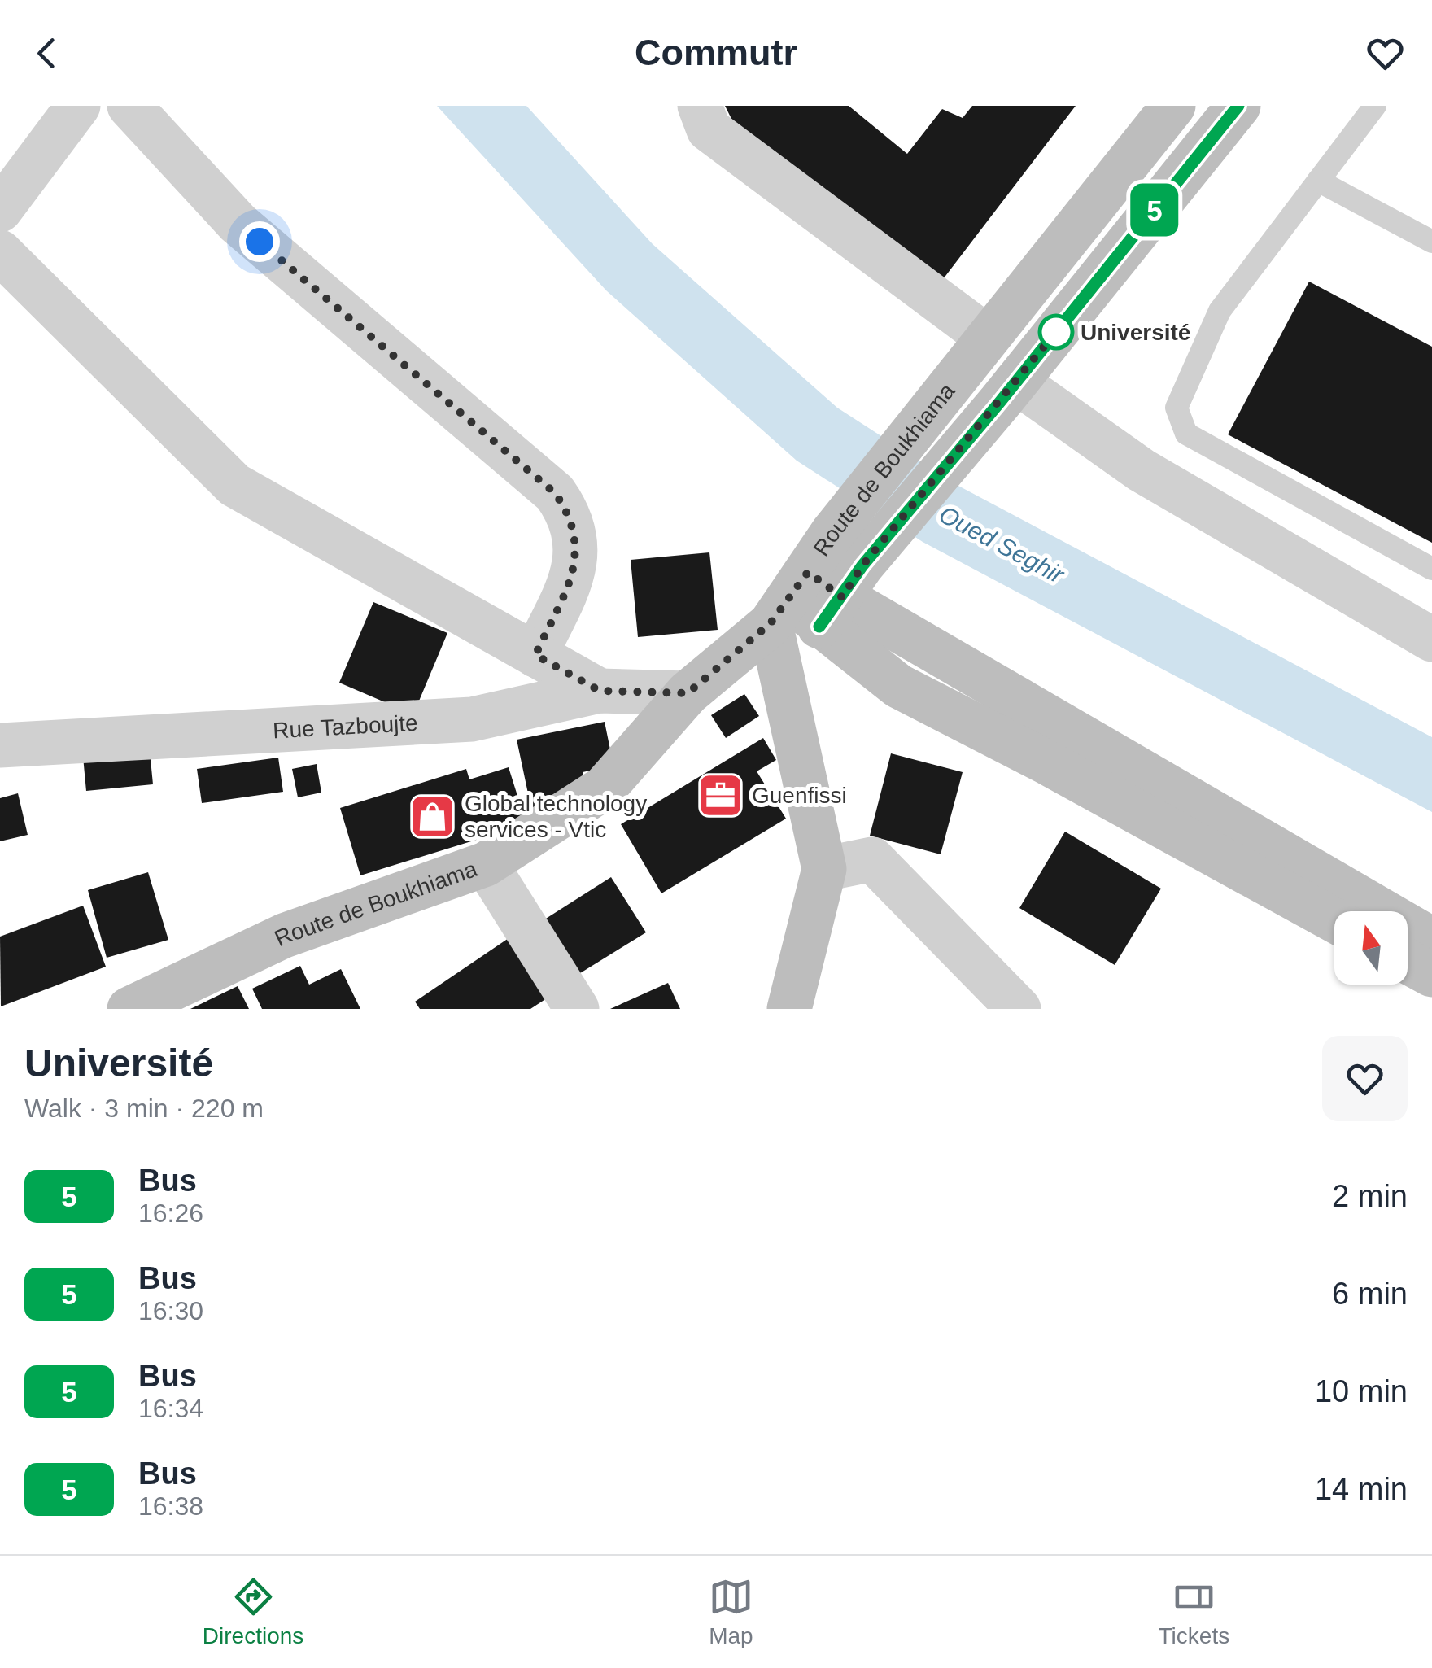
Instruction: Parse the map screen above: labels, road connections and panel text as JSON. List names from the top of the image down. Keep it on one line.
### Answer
{"streets":{"street":["Route de Boukhiama","Rue Tazboujte"]},"crossings":[["Route de Boukhiama","Rue Tazboujte"]],"water":["Oued Seghir"],"places":{"other":["Université"],"office":["Guenfissi"],"shop":["Global technology services - Vtic"]},"lines":["bus line 5"],"north":"top","page":{"header":"Commutr","on_map":"5","heading":["Université","Walk · 3 min · 220 m"],"list":[{"mark":"5","name":"Bus","note":"16:26","value":"2 min"},{"mark":"5","name":"Bus","note":"16:30","value":"6 min"},{"mark":"5","name":"Bus","note":"16:34","value":"10 min"},{"mark":"5","name":"Bus","note":"16:38","value":"14 min"}],"tabs":["Directions","Map","Tickets"]}}
